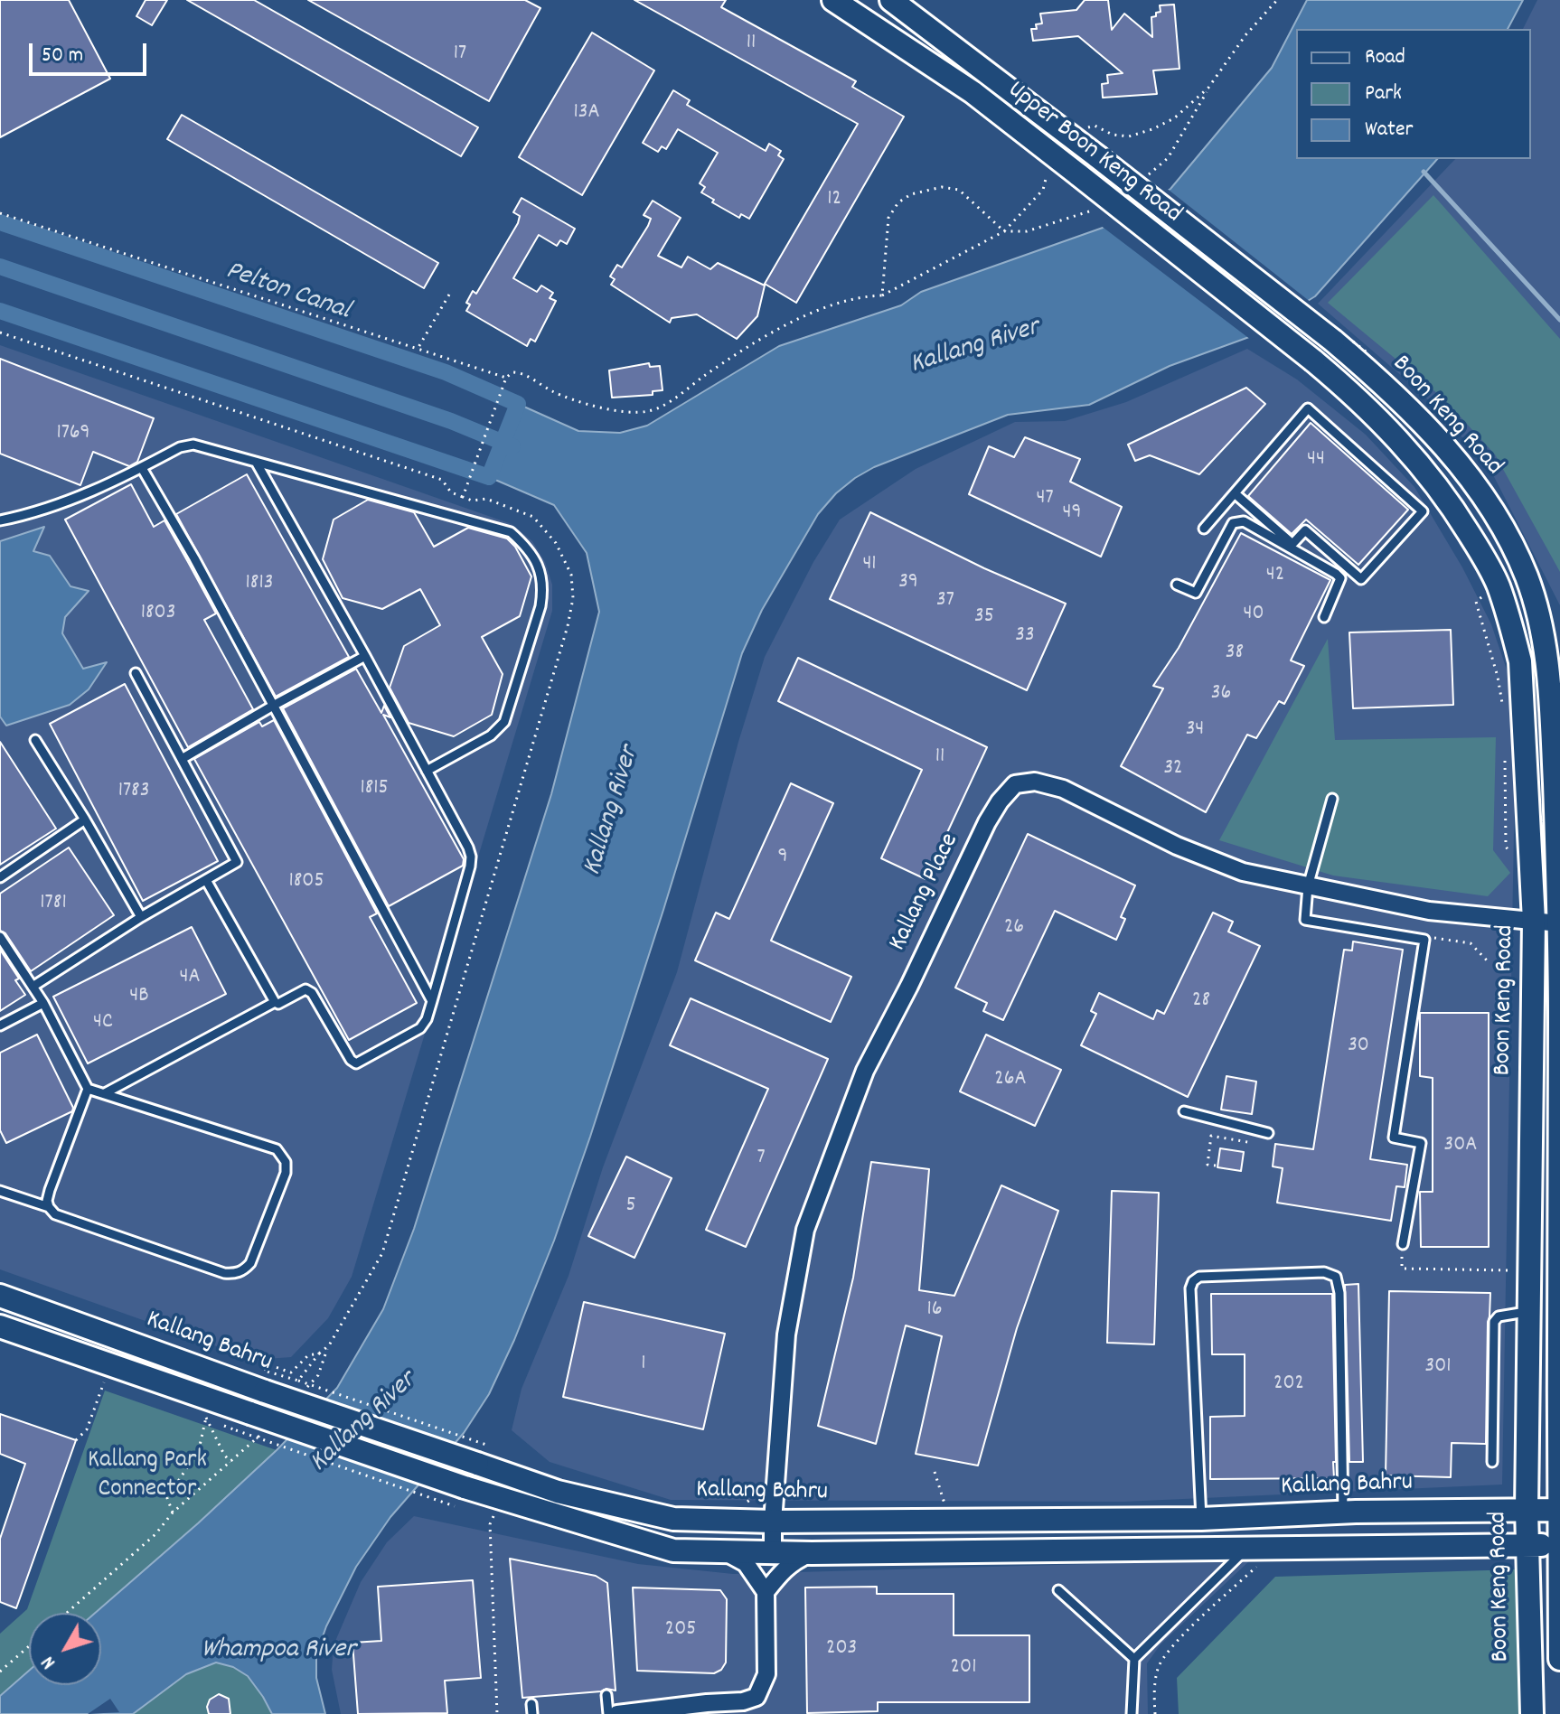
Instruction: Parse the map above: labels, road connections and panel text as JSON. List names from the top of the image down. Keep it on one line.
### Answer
{"streets":{"main road":["Upper Boon Keng Road","Boon Keng Road","Kallang Bahru"],"street":["Kallang Place"]},"crossings":[["Upper Boon Keng Road","Boon Keng Road"],["Boon Keng Road","Kallang Place"],["Boon Keng Road","Kallang Bahru"],["Kallang Place","Kallang Bahru"]],"water":["Pelton Canal","Kallang River","Whampoa River"],"parks":["Kallang Park Connector"],"house_numbers":["11","17","13A","12","1769","44","47","49","41","42","39","1813","37","1803","40","35","33","38","36","34","11","32","1815","1783","9","1805","1781","26","4A","4B","28","4C","30","26A","30A","7","5","16","1","301","202","205","203","201"],"legend":["Road","Park","Water"],"scale_bar":"50 m","north":"bottom left"}
